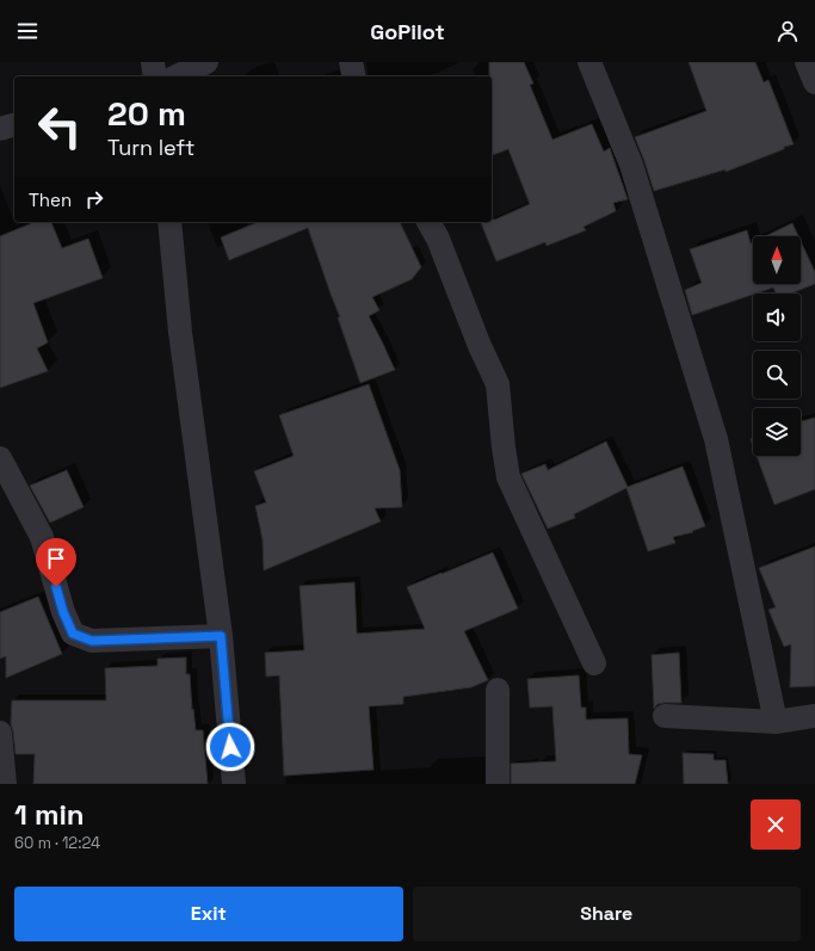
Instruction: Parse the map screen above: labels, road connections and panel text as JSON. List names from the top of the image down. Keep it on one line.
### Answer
{"north":"top","page":{"header":"GoPilot","turn":["20 m","Turn left"],"then":"Then","heading":["1 min","60 m · 12:24"],"buttons":["Exit","Share"]}}
